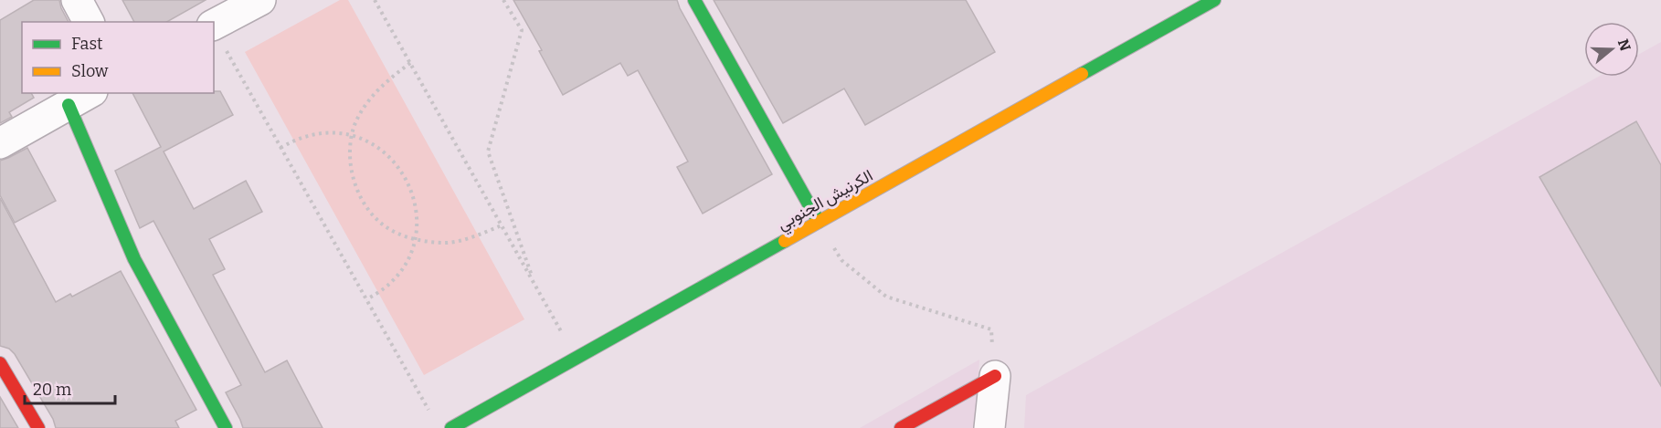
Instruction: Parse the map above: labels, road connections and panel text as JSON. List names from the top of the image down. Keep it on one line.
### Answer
{"streets":{"main road":["الكرنيش الجنوبي"]},"legend":["Fast","Slow"],"scale_bar":"20 m","north":"right"}
